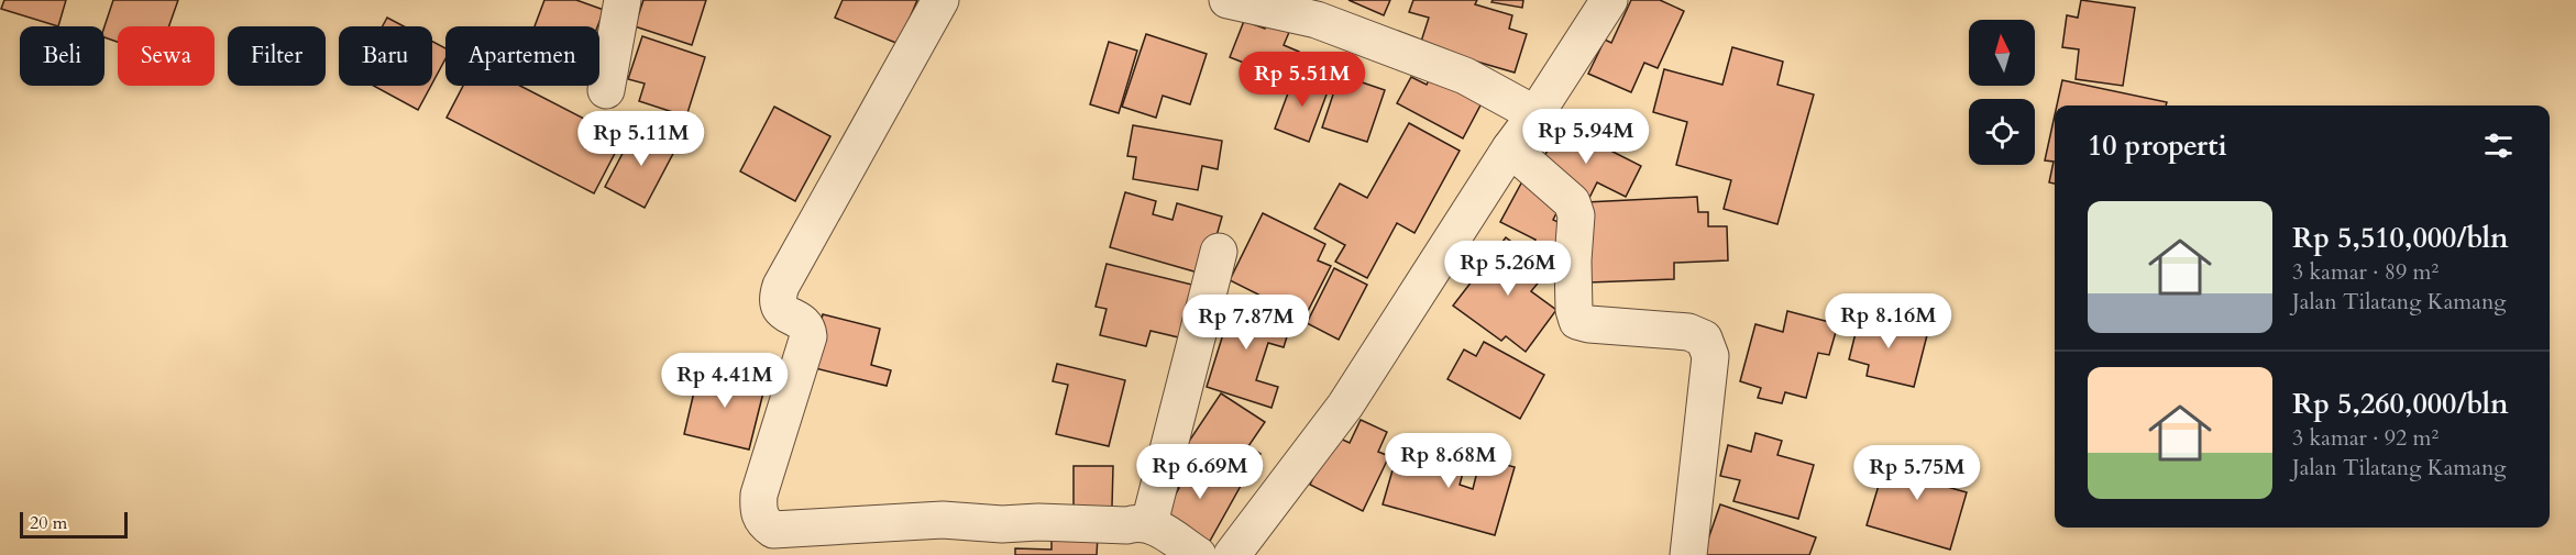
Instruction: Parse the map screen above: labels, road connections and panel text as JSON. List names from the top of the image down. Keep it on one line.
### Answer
{"scale_bar":"20 m","north":"top","page":{"chip":["Beli","Sewa","Filter","Baru","Apartemen"],"price":["Rp 5.51M","Rp 5.94M","Rp 5.11M","Rp 5.26M","Rp 8.16M","Rp 7.87M","Rp 4.41M","Rp 8.68M","Rp 6.69M","Rp 5.75M"],"heading":"10 properti","list":[{"name":"Rp 5,510,000/bln","note":"3 kamar · 89 m² · Jalan Tilatang Kamang"},{"name":"Rp 5,260,000/bln","note":"3 kamar · 92 m² · Jalan Tilatang Kamang"}],"scale":"20 m"}}
